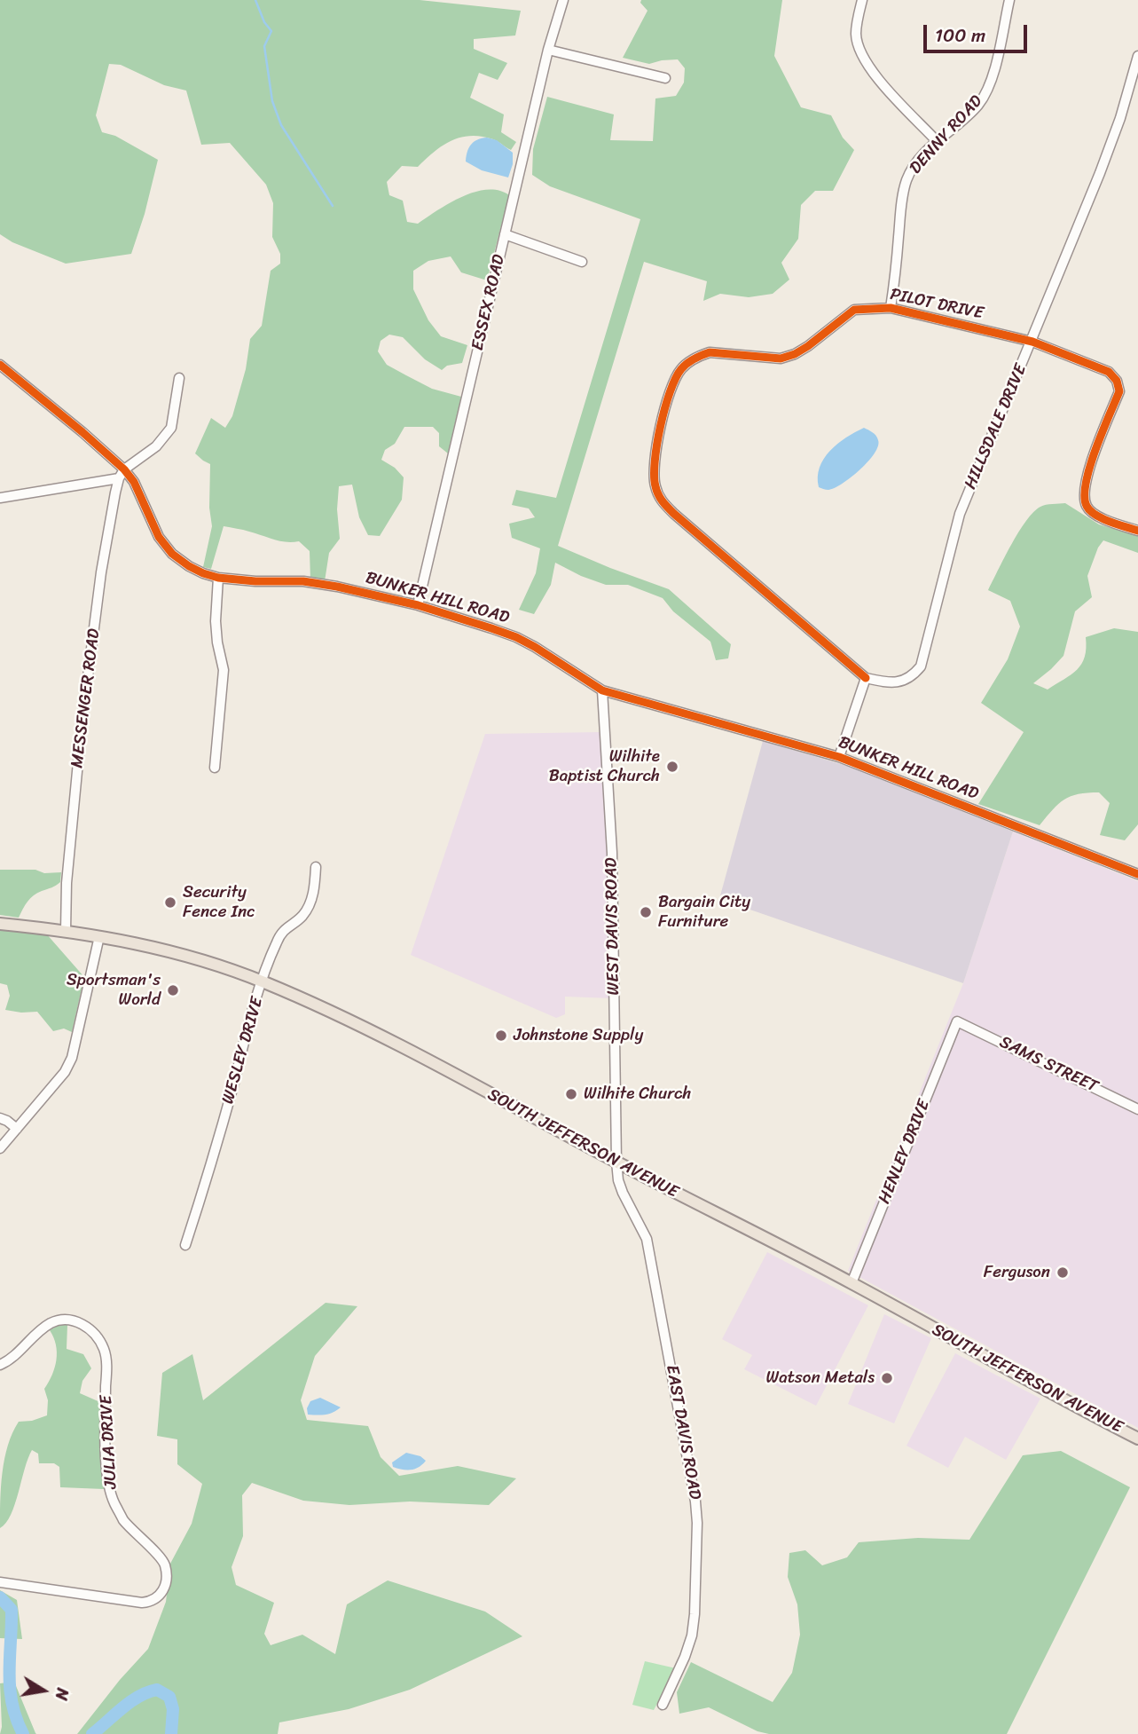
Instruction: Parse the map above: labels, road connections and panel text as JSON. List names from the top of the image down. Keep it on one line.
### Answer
{"streets":{"main road":["SOUTH JEFFERSON AVENUE"],"street":["DENNY ROAD","ESSEX ROAD","PILOT DRIVE","HILLSDALE DRIVE","BUNKER HILL ROAD","MESSENGER ROAD","WEST DAVIS ROAD","WESLEY DRIVE","SAMS STREET","HENLEY DRIVE","EAST DAVIS ROAD","JULIA DRIVE"]},"crossings":[["DENNY ROAD","PILOT DRIVE"],["ESSEX ROAD","BUNKER HILL ROAD"],["PILOT DRIVE","HILLSDALE DRIVE"],["BUNKER HILL ROAD","MESSENGER ROAD"],["BUNKER HILL ROAD","WEST DAVIS ROAD"],["MESSENGER ROAD","SOUTH JEFFERSON AVENUE"],["WEST DAVIS ROAD","SOUTH JEFFERSON AVENUE"],["WEST DAVIS ROAD","EAST DAVIS ROAD"],["WESLEY DRIVE","SOUTH JEFFERSON AVENUE"],["SAMS STREET","HENLEY DRIVE"],["SOUTH JEFFERSON AVENUE","HENLEY DRIVE"],["SOUTH JEFFERSON AVENUE","EAST DAVIS ROAD"]],"places":["Wilhite Baptist Church","Security Fence Inc","Bargain City Furniture","Sportsman's World","Johnstone Supply","Wilhite Church","Ferguson","Watson Metals"],"scale_bar":"100 m","north":"right"}
